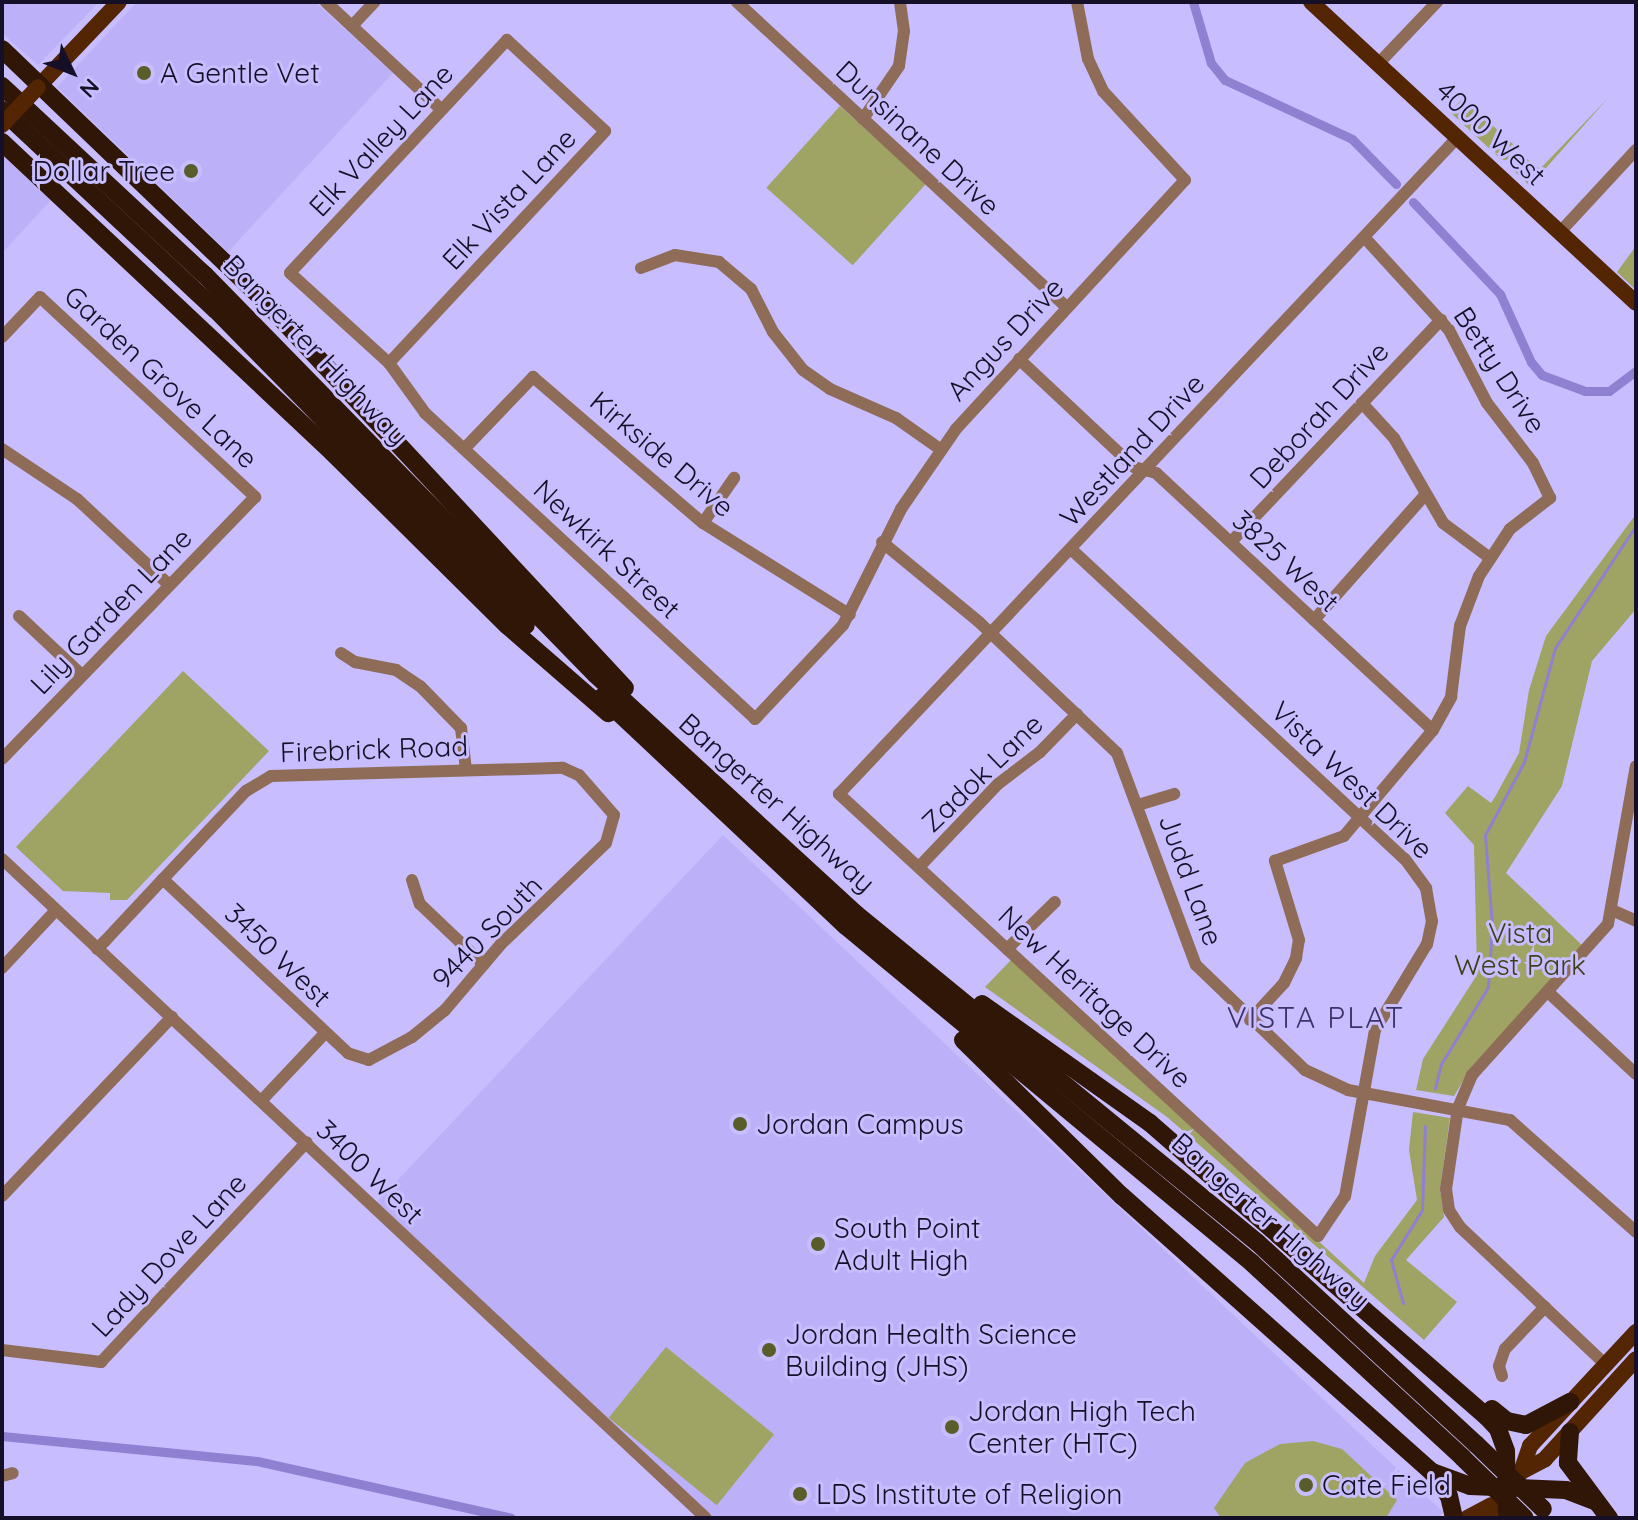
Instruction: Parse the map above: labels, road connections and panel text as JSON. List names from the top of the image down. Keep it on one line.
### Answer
{"streets":{"highway":["Bangerter Highway"],"main road":["4000 West"],"street":["Dunsinane Drive","Elk Valley Lane","Elk Vista Lane","Angus Drive","Betty Drive","Garden Grove Lane","Deborah Drive","Westland Drive","Kirkside Drive","Newkirk Street","3825 West","Lily Garden Lane","Firebrick Road","Zadok Lane","Vista West Drive","Judd Lane","9440 South","3450 West","New Heritage Drive","3400 West","Lady Dove Lane"]},"crossings":[["4000 West","Westland Drive"],["Dunsinane Drive","Angus Drive"],["Elk Valley Lane","Elk Vista Lane"],["Elk Valley Lane","Newkirk Street"],["Elk Vista Lane","Newkirk Street"],["Angus Drive","Kirkside Drive"],["Angus Drive","Newkirk Street"],["Angus Drive","3825 West"],["Angus Drive","Judd Lane"],["Betty Drive","Deborah Drive"],["Betty Drive","Westland Drive"],["Garden Grove Lane","Lily Garden Lane"],["Deborah Drive","3825 West"],["Westland Drive","3825 West"],["Westland Drive","Vista West Drive"],["Westland Drive","Judd Lane"],["Westland Drive","New Heritage Drive"],["Kirkside Drive","Newkirk Street"],["Firebrick Road","9440 South"],["Firebrick Road","3450 West"],["Firebrick Road","3400 West"],["Zadok Lane","Judd Lane"],["Zadok Lane","New Heritage Drive"],["Vista West Drive","Judd Lane"],["Vista West Drive","New Heritage Drive"],["9440 South","3450 West"],["3400 West","Lady Dove Lane"]],"districts":["VISTA PLAT"],"parks":["Vista West Park"],"places":["A Gentle Vet","Dollar Tree","Jordan Campus","South Point Adult High","Jordan Health Science Building (JHS)","Jordan High Tech Center (HTC)","Cate Field","LDS Institute of Religion"],"north":"bottom right"}
